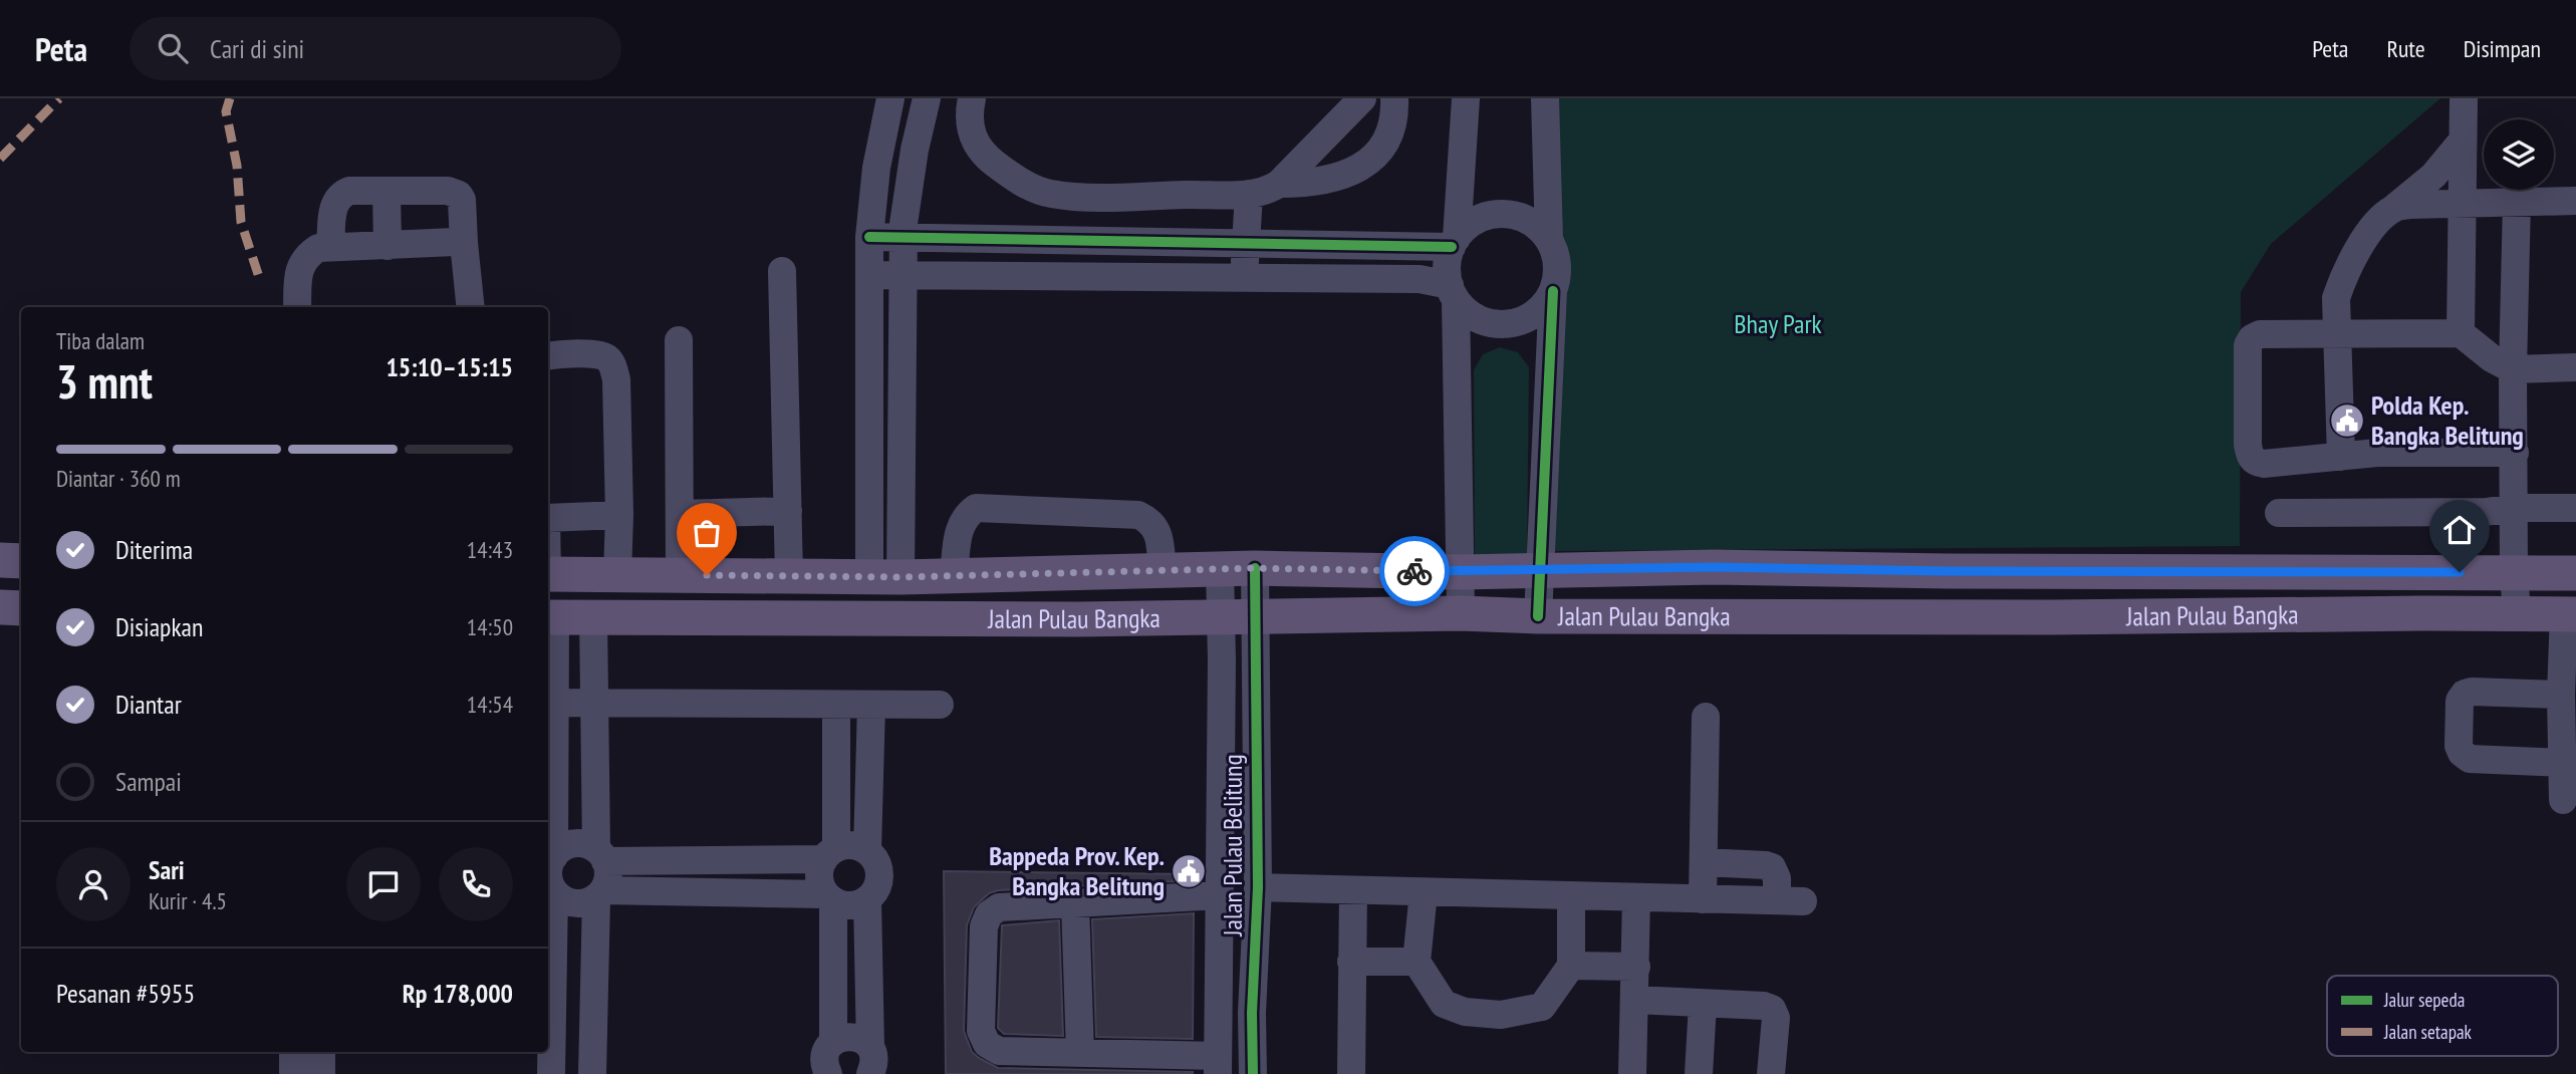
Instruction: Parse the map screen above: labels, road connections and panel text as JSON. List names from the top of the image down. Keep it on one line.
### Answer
{"streets":{"main road":["Jalan Pulau Bangka"],"street":["Jalan Pulau Belitung"]},"crossings":[["Jalan Pulau Bangka","Jalan Pulau Belitung"]],"parks":["Bhay Park"],"places":{"public building":["Polda Kep. Bangka Belitung","Bappeda Prov. Kep. Bangka Belitung"]},"legend":["Jalur sepeda","Jalan setapak"],"page":{"header":"Peta","search":"Cari di sini","nav":["Peta","Rute","Disimpan"],"heading":["3 mnt","Tiba dalam","15:10–15:15"],"panel":["Sari","Kurir · 4.5","Pesanan #5955","Rp 178,000"],"bar":"Diantar · 360 m","list":[["Diterima","14:43"],["Disiapkan","14:50"],["Diantar","14:54"],"Sampai"]}}
